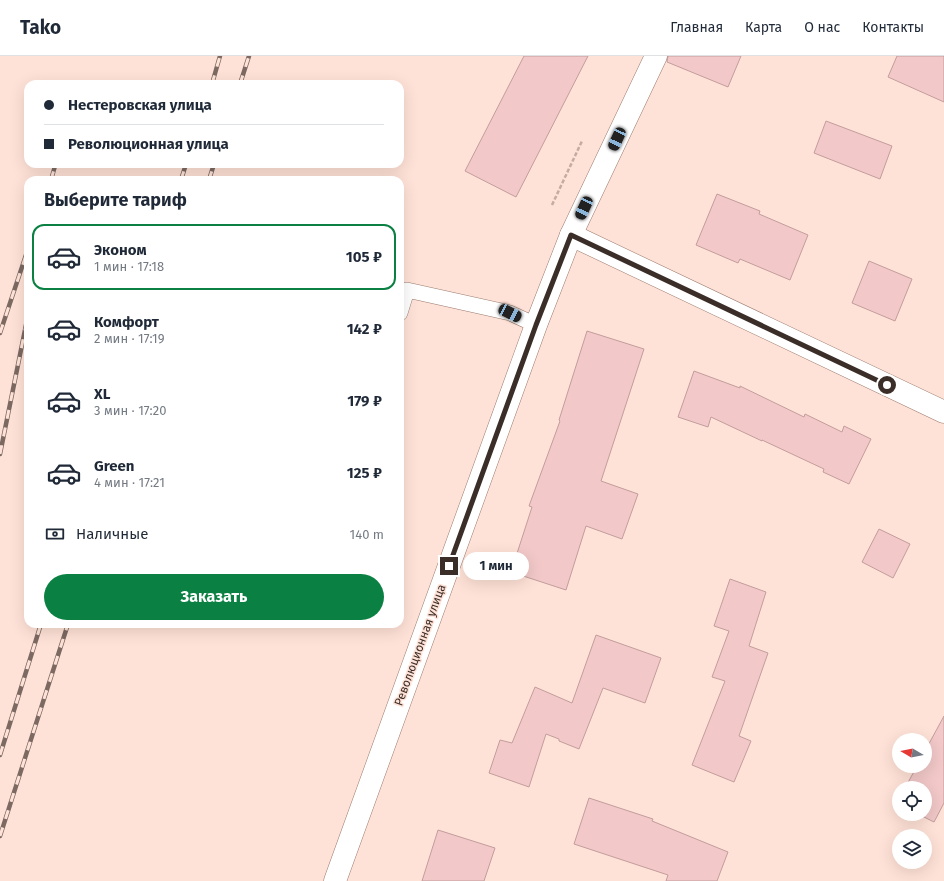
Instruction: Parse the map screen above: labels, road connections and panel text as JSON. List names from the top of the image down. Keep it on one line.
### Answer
{"streets":{"main road":["Революционная улица"]},"north":"left","page":{"header":"Tako","nav":["Главная","Карта","О нас","Контакты"],"banner":["Нестеровская улица","Революционная улица"],"heading":"Выберите тариф","list":[{"name":"Эконом","note":"1 мин · 17:18","value":"105 ₽"},{"name":"Комфорт","note":"2 мин · 17:19","value":"142 ₽"},{"name":"XL","note":"3 мин · 17:20","value":"179 ₽"},{"name":"Green","note":"4 мин · 17:21","value":"125 ₽"}],"pay":["Наличные","140 m"],"bubble":"1 мин","buttons":"Заказать"}}
